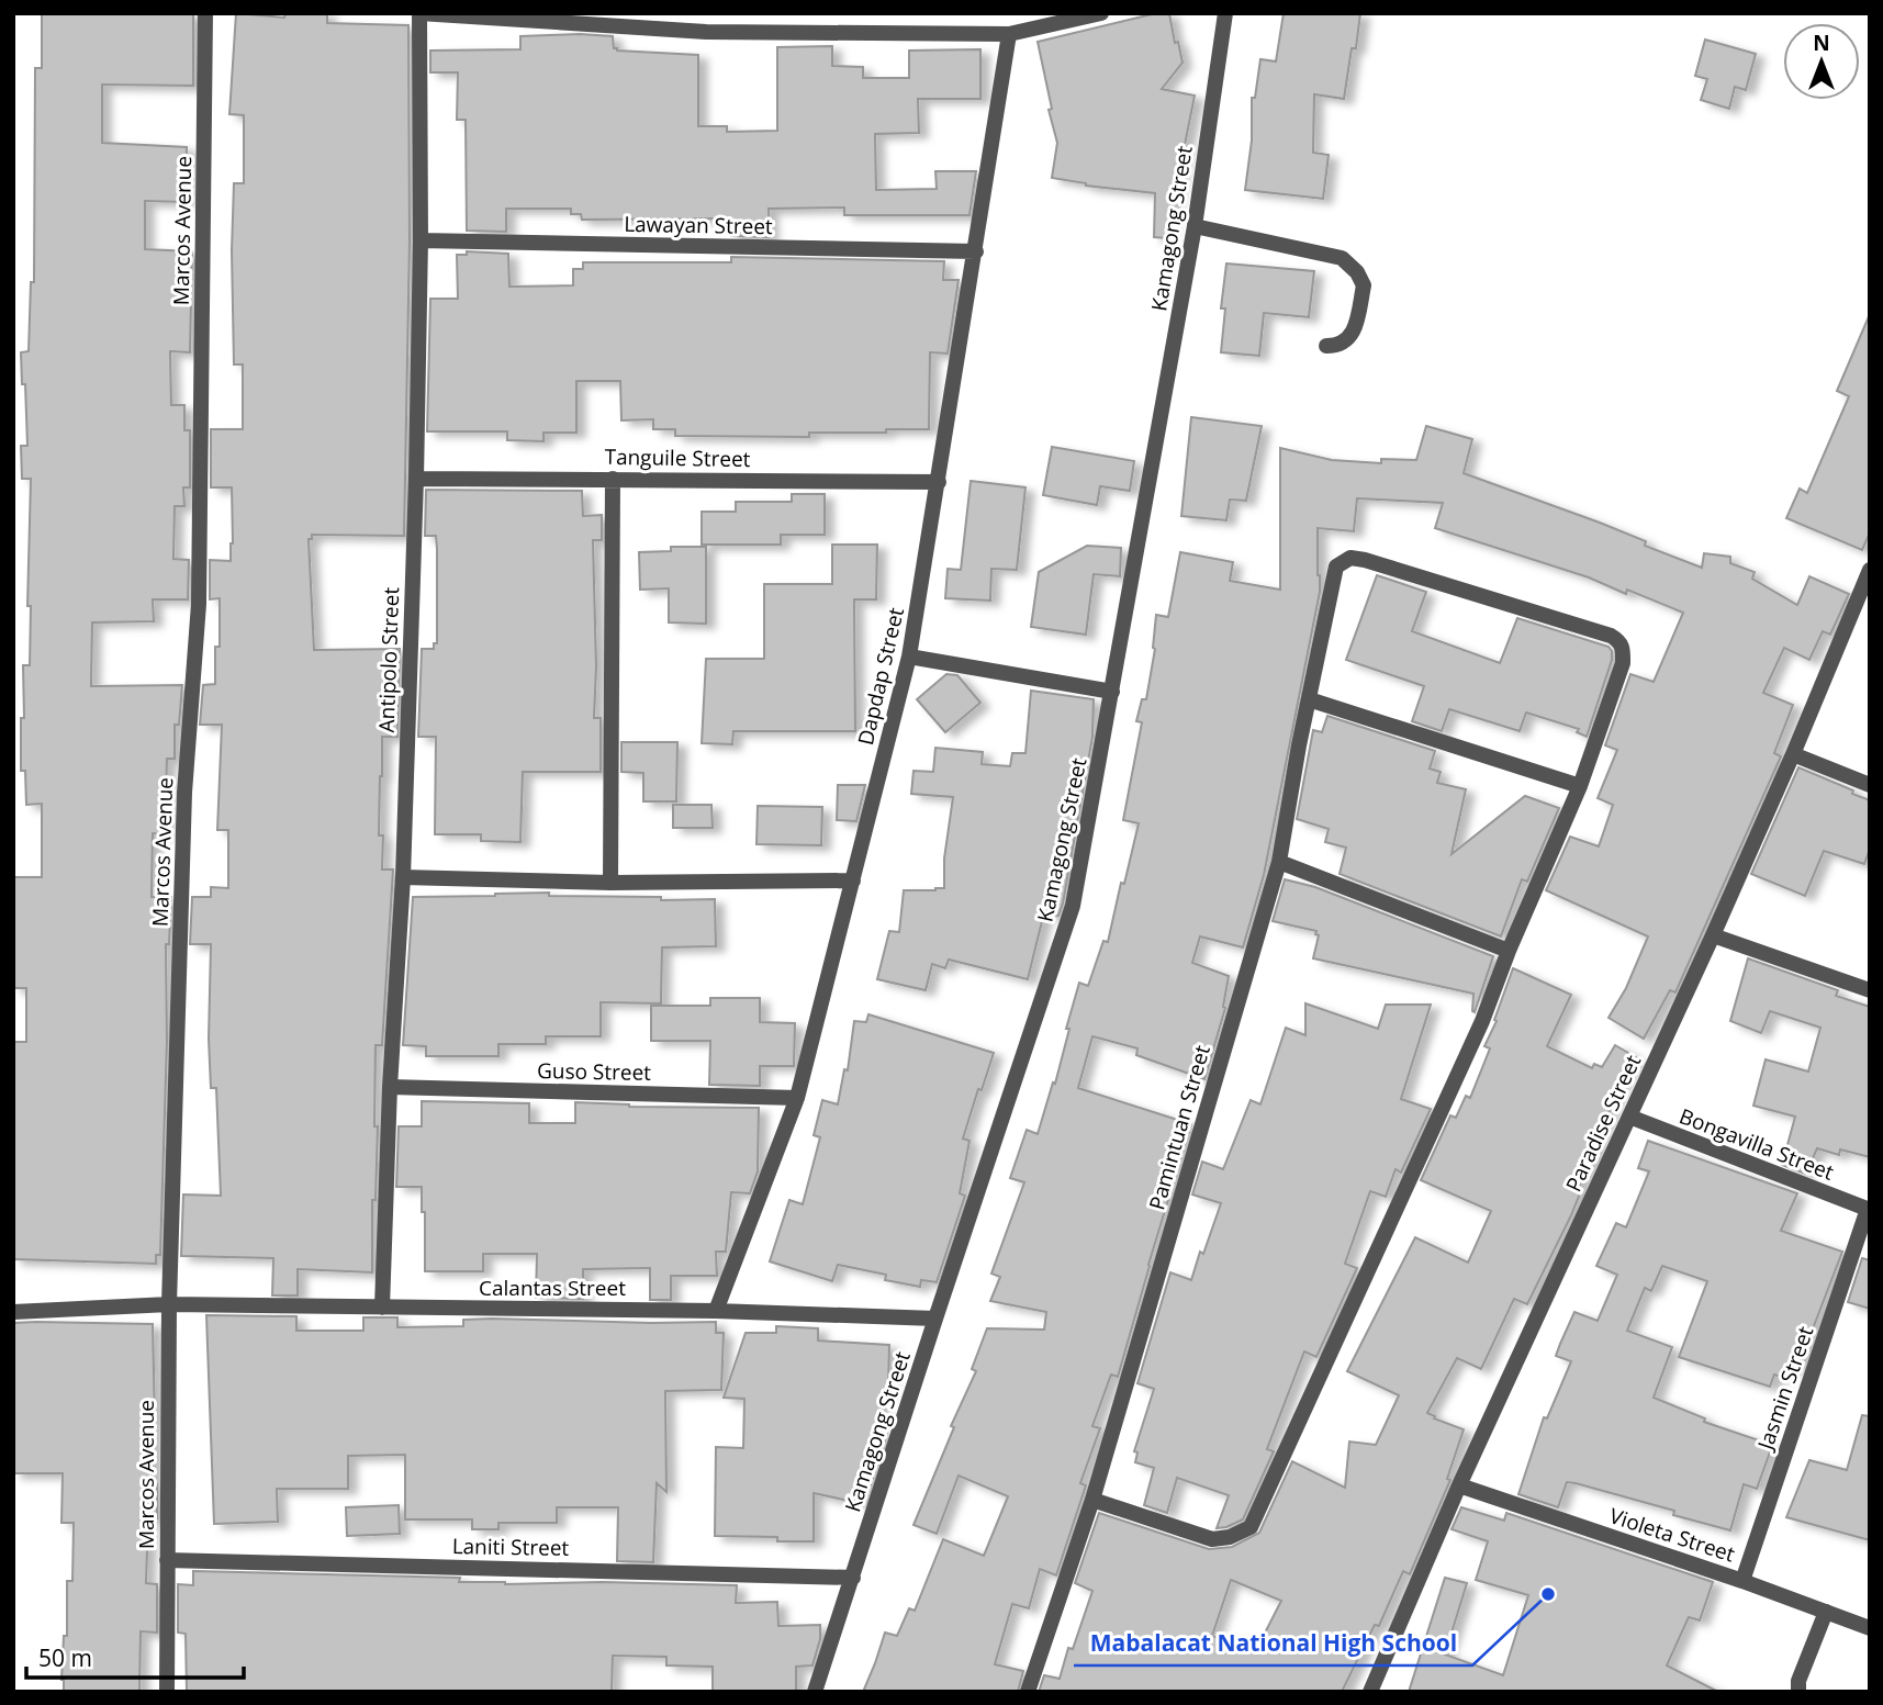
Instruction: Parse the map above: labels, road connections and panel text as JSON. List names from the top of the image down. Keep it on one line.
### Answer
{"streets":{"street":["Lawayan Street","Kamagong Street","Marcos Avenue","Tanguile Street","Antipolo Street","Dapdap Street","Guso Street","Paradise Street","Pamintuan Street","Bongavilla Street","Calantas Street","Jasmin Street","Violeta Street","Laniti Street"]},"crossings":[["Lawayan Street","Antipolo Street"],["Lawayan Street","Dapdap Street"],["Kamagong Street","Calantas Street"],["Kamagong Street","Laniti Street"],["Marcos Avenue","Calantas Street"],["Marcos Avenue","Laniti Street"],["Tanguile Street","Antipolo Street"],["Tanguile Street","Dapdap Street"],["Antipolo Street","Guso Street"],["Antipolo Street","Calantas Street"],["Dapdap Street","Guso Street"],["Dapdap Street","Calantas Street"],["Paradise Street","Bongavilla Street"],["Paradise Street","Violeta Street"],["Bongavilla Street","Jasmin Street"],["Jasmin Street","Violeta Street"]],"places":["Mabalacat National High School"],"scale_bar":"50 m","north":"top"}
